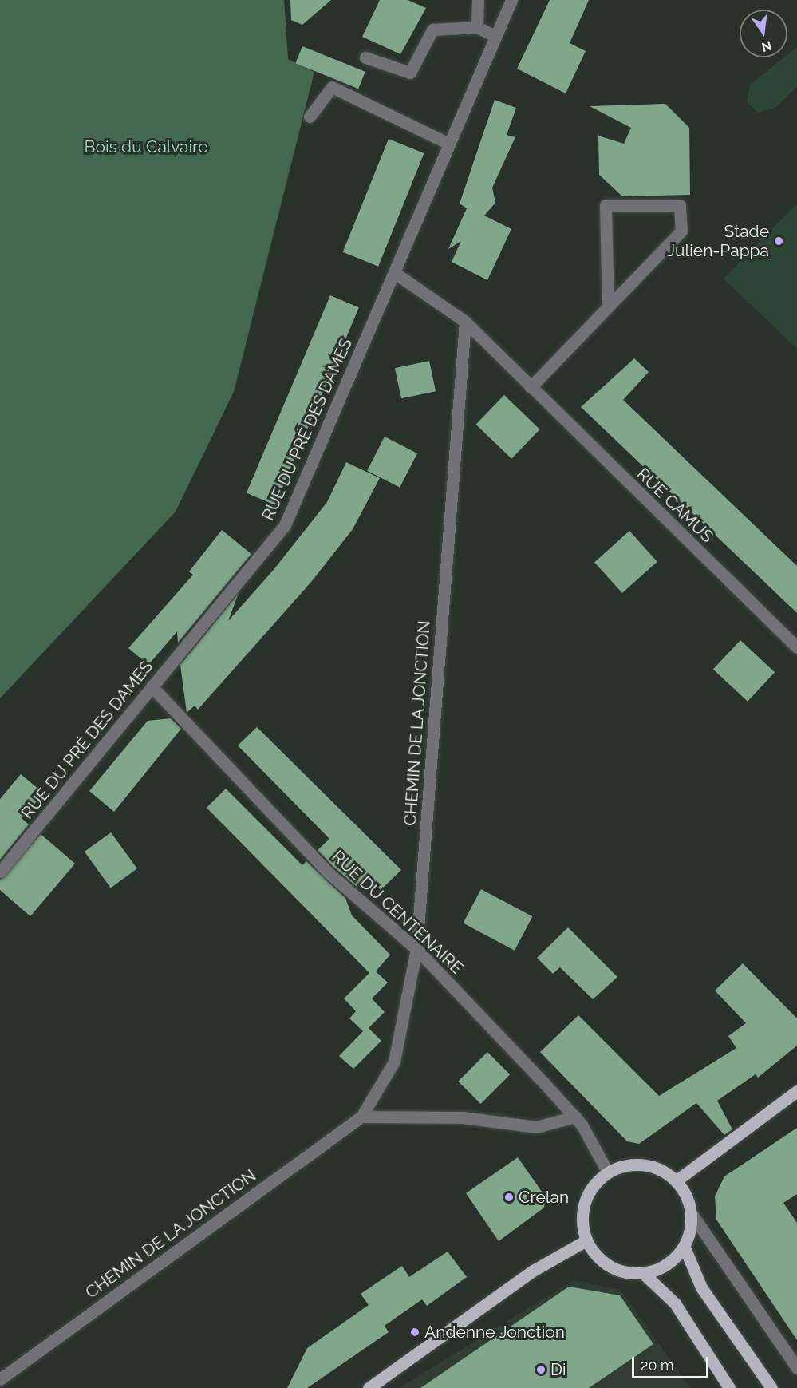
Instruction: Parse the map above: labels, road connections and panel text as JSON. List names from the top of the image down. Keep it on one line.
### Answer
{"streets":{"street":["RUE DU PRÉ DES DAMES","RUE CAMUS","CHEMIN DE LA JONCTION","RUE DU CENTENAIRE"]},"crossings":[["RUE DU PRÉ DES DAMES","RUE CAMUS"],["RUE DU PRÉ DES DAMES","RUE DU CENTENAIRE"],["RUE CAMUS","CHEMIN DE LA JONCTION"],["CHEMIN DE LA JONCTION","RUE DU CENTENAIRE"]],"parks":["Bois du Calvaire"],"places":["Stade Julien-Pappa","Crelan","Andenne Jonction","Di"],"scale_bar":"20 m","north":"bottom"}
